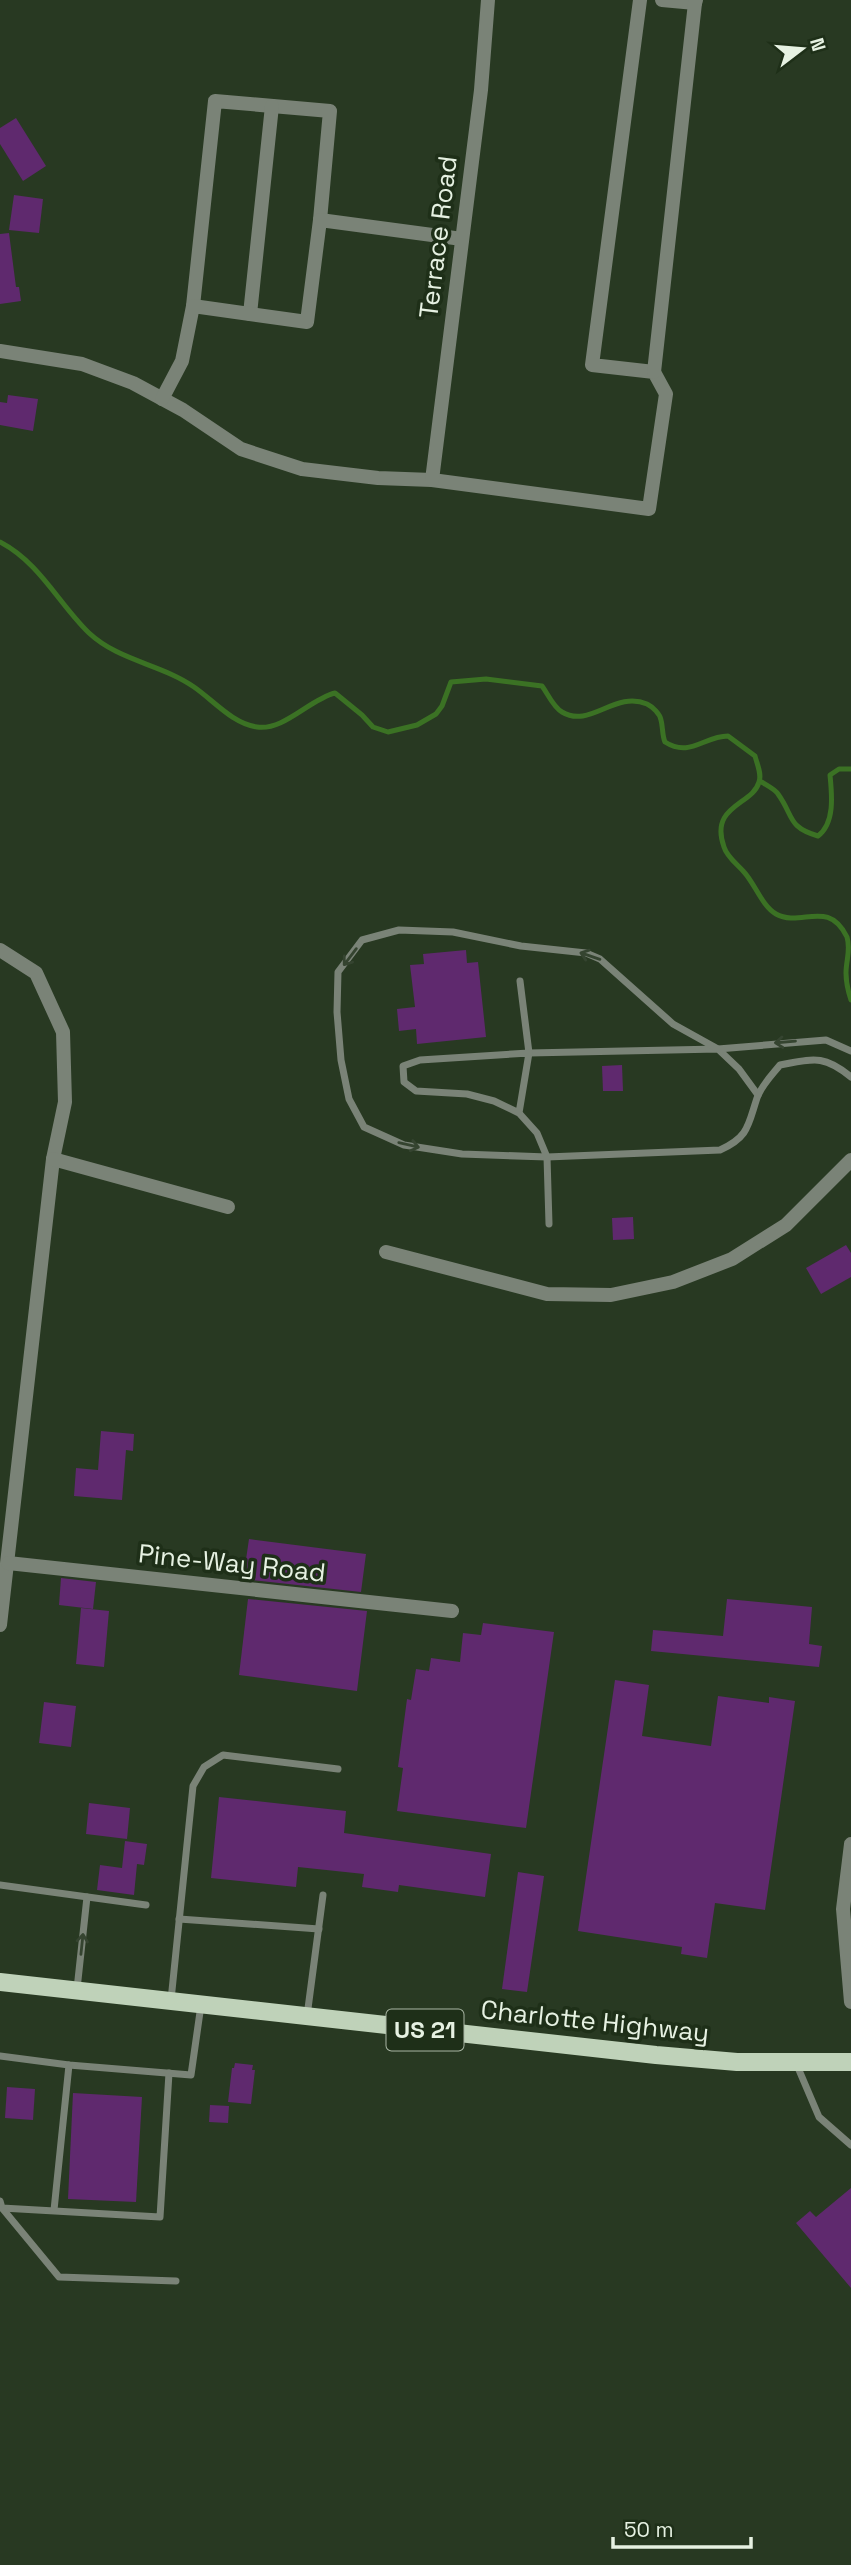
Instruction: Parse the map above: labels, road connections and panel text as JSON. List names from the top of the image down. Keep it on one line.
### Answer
{"streets":{"main road":["Charlotte Highway","US 21"],"street":["Terrace Road","Pine-Way Road"]},"scale_bar":"50 m","north":"right"}
